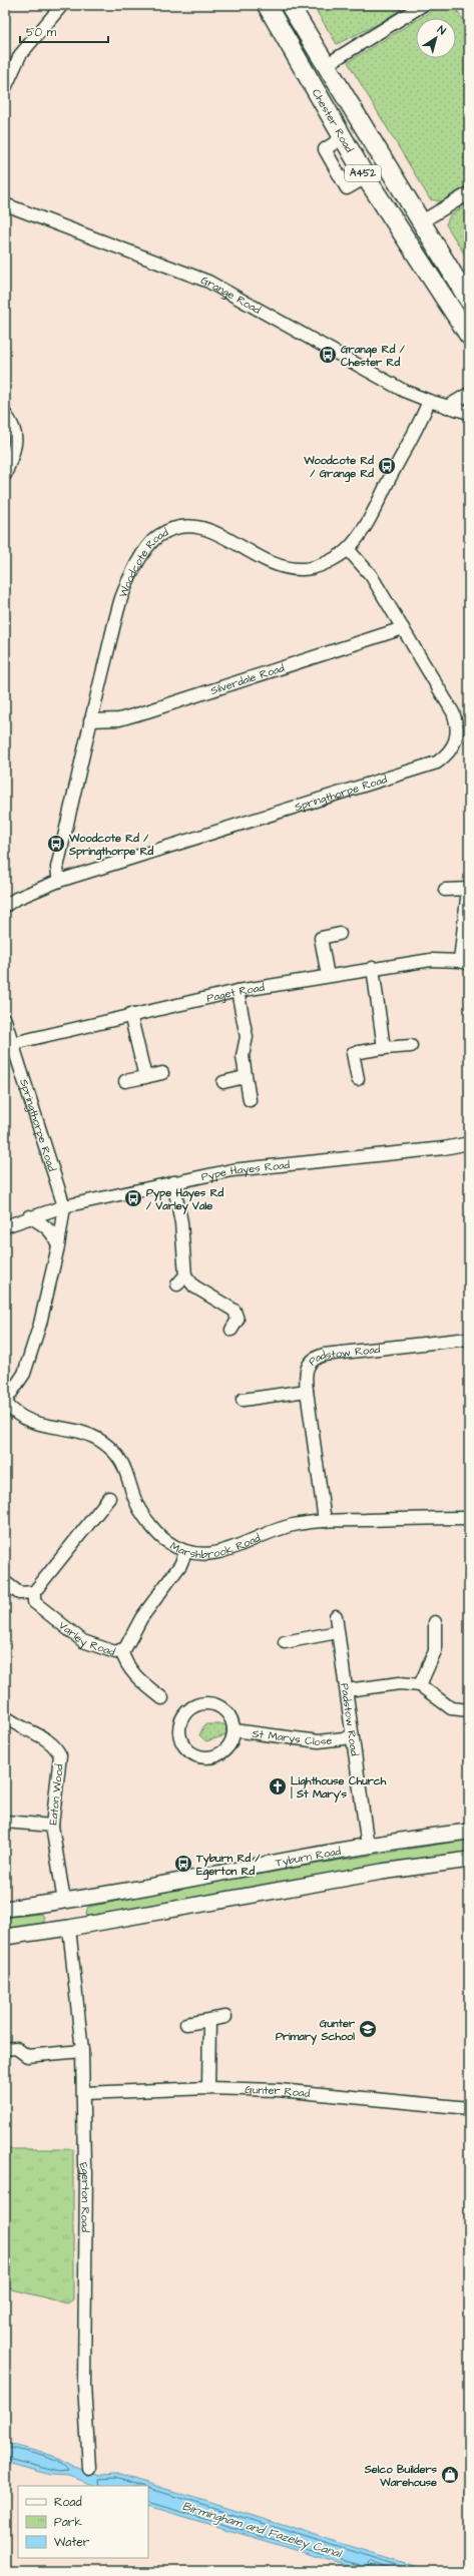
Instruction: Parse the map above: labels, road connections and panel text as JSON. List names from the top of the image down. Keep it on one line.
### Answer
{"streets":{"highway":["Chester Road","A452"],"main road":["Tyburn Road"],"street":["Grange Road","Woodcote Road","Silverdale Road","Springthorpe Road","Paget Road","Pype Hayes Road","Padstow Road","Marshbrook Road","Varley Road","St Marys Close","Eaton Wood","Gunter Road","Egerton Road"]},"crossings":[["Grange Road","Woodcote Road"],["Woodcote Road","Silverdale Road"],["Woodcote Road","Springthorpe Road"],["Silverdale Road","Springthorpe Road"],["Springthorpe Road","Paget Road"],["Springthorpe Road","Pype Hayes Road"],["Padstow Road","Marshbrook Road"],["Padstow Road","St Marys Close"],["Padstow Road","Tyburn Road"],["Marshbrook Road","Varley Road"],["Eaton Wood","Tyburn Road"],["Gunter Road","Egerton Road"]],"water":["Birmingham and Fazeley Canal"],"places":{"bus stop":["Grange Rd / Chester Rd","Woodcote Rd / Grange Rd","Woodcote Rd / Springthorpe Rd","Pype Hayes Rd / Varley Vale","Tyburn Rd / Egerton Rd"],"church":["Lighthouse Church | St Mary's"],"school or university":["Gunter Primary School"],"shop":["Selco Builders Warehouse"]},"legend":["Road","Park","Water"],"scale_bar":"50 m","north":"top right"}
